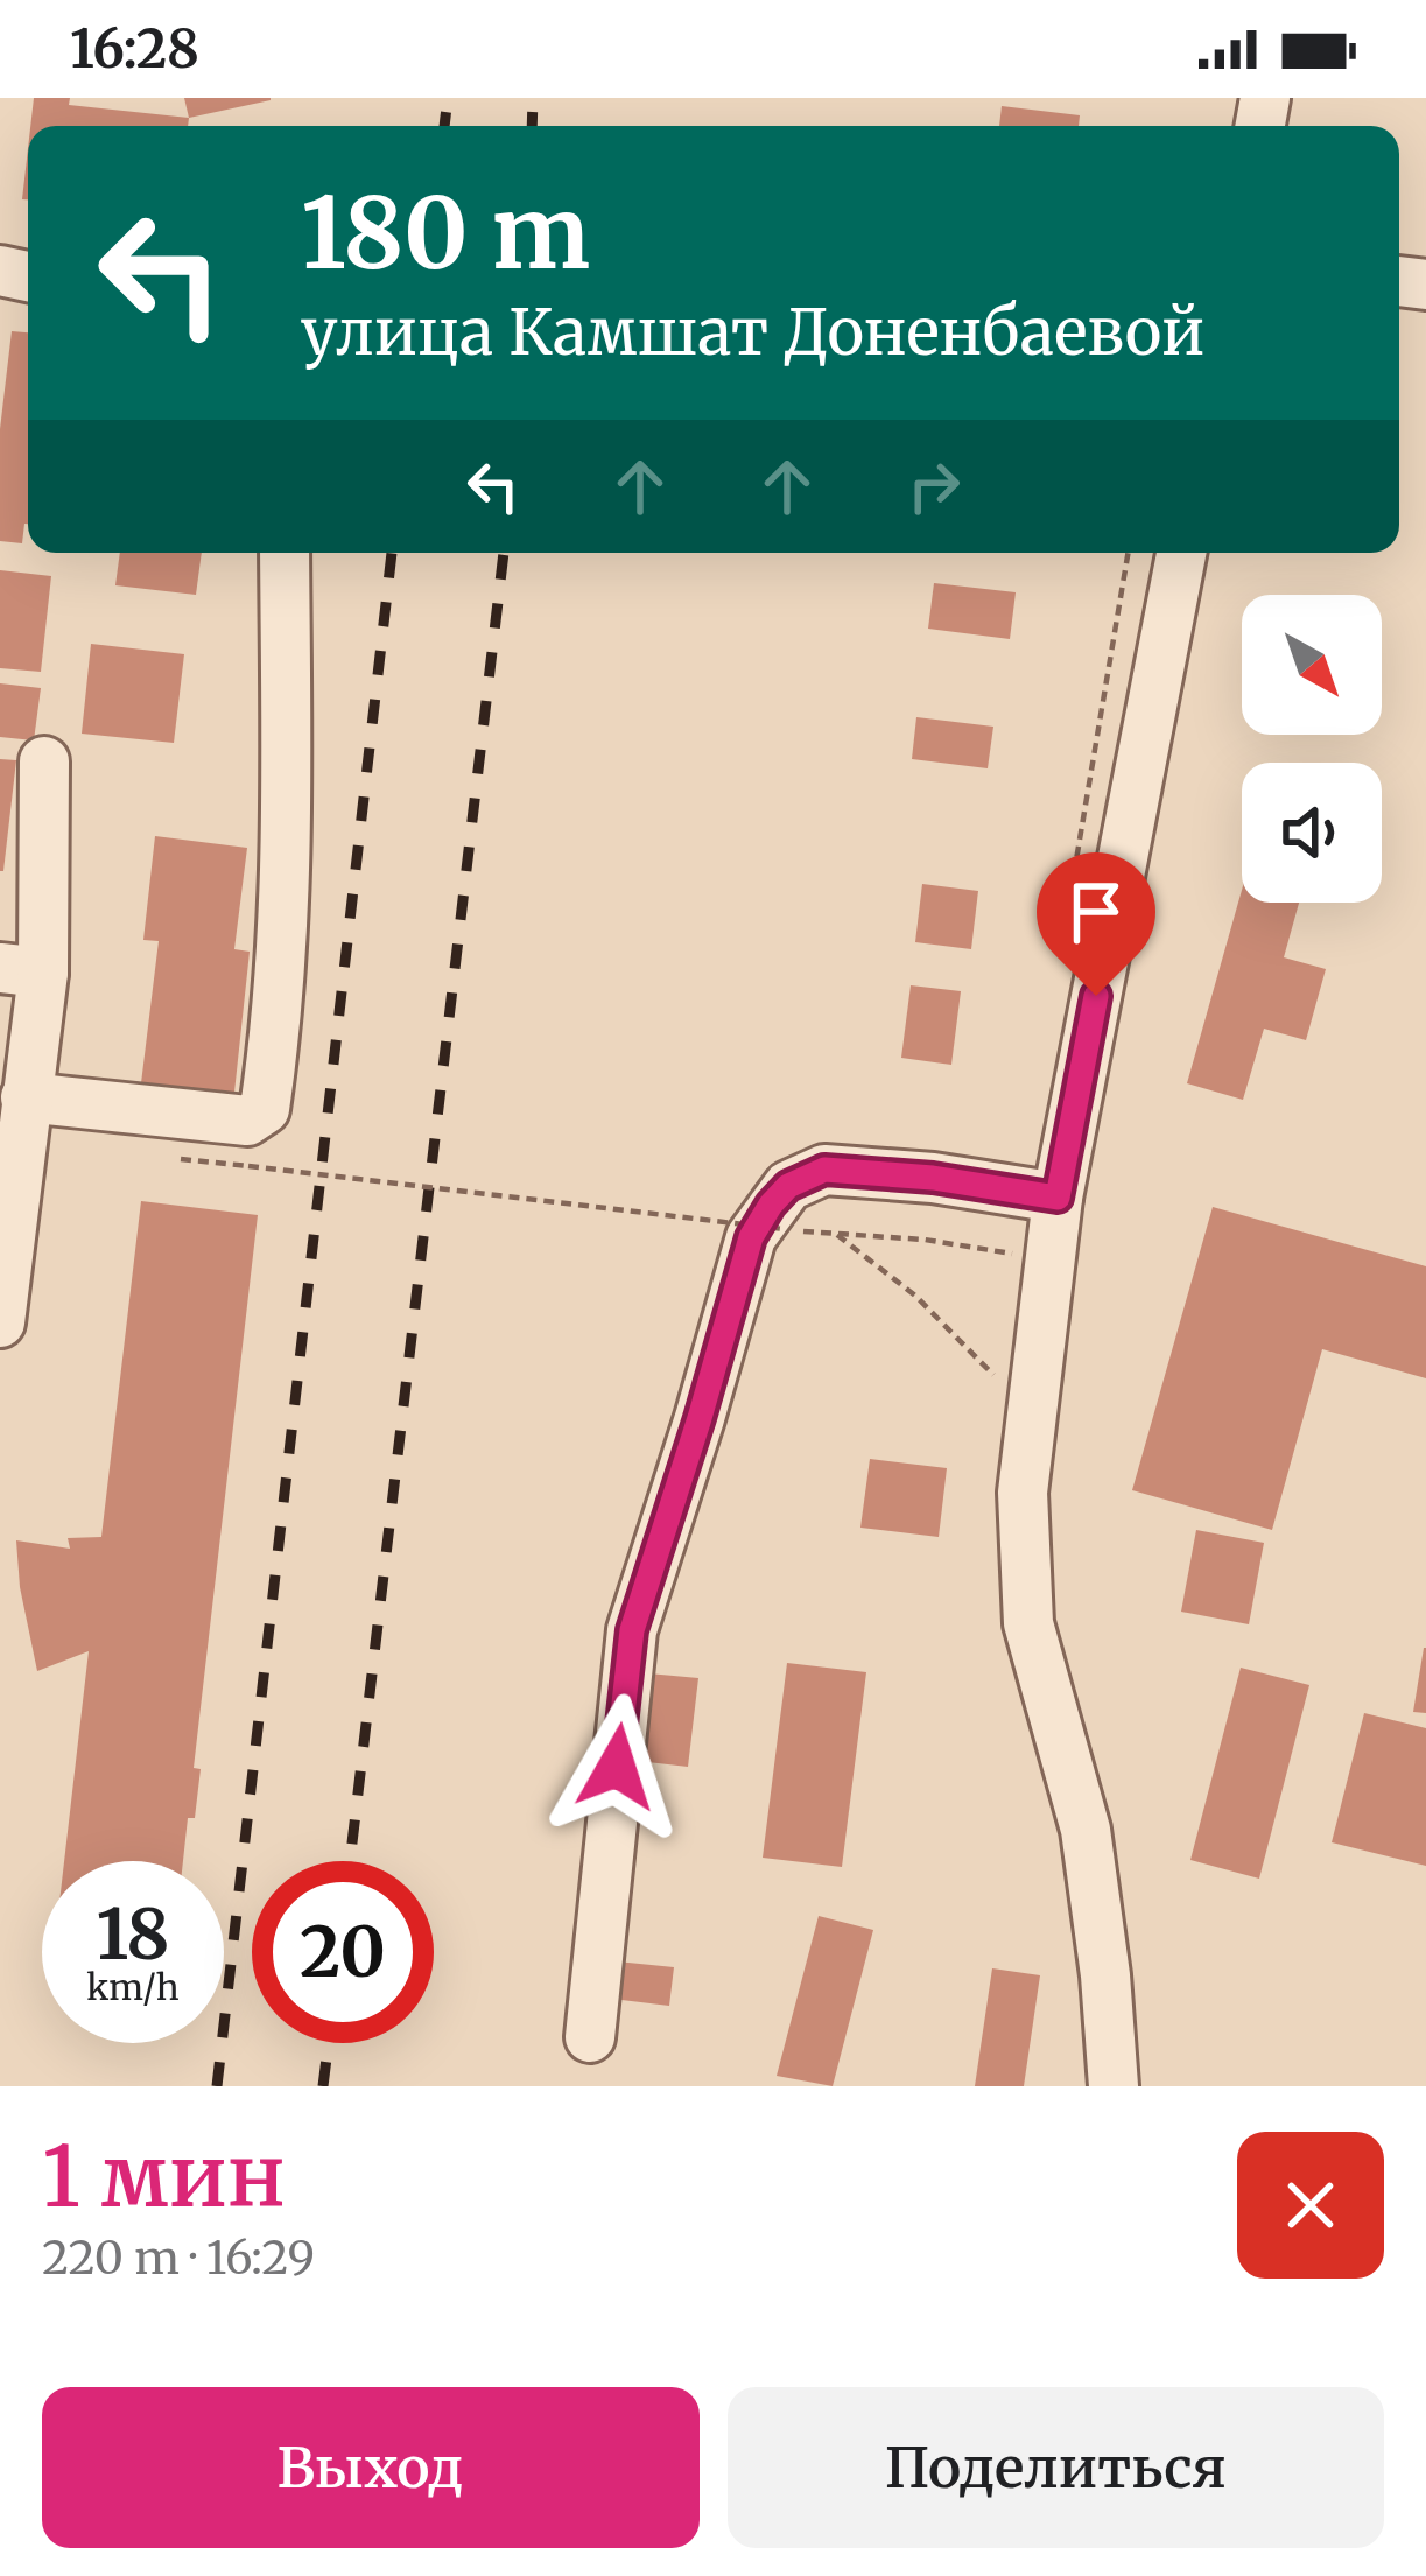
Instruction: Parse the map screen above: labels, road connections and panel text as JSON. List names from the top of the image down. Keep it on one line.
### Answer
{"north":"bottom right","page":{"status":"16:28","turn":["180 m","улица Камшат Доненбаевой"],"speed":"18 km/h","limit":"20","heading":["1 мин","220 m · 16:29"],"buttons":["Выход","Поделиться"]}}
